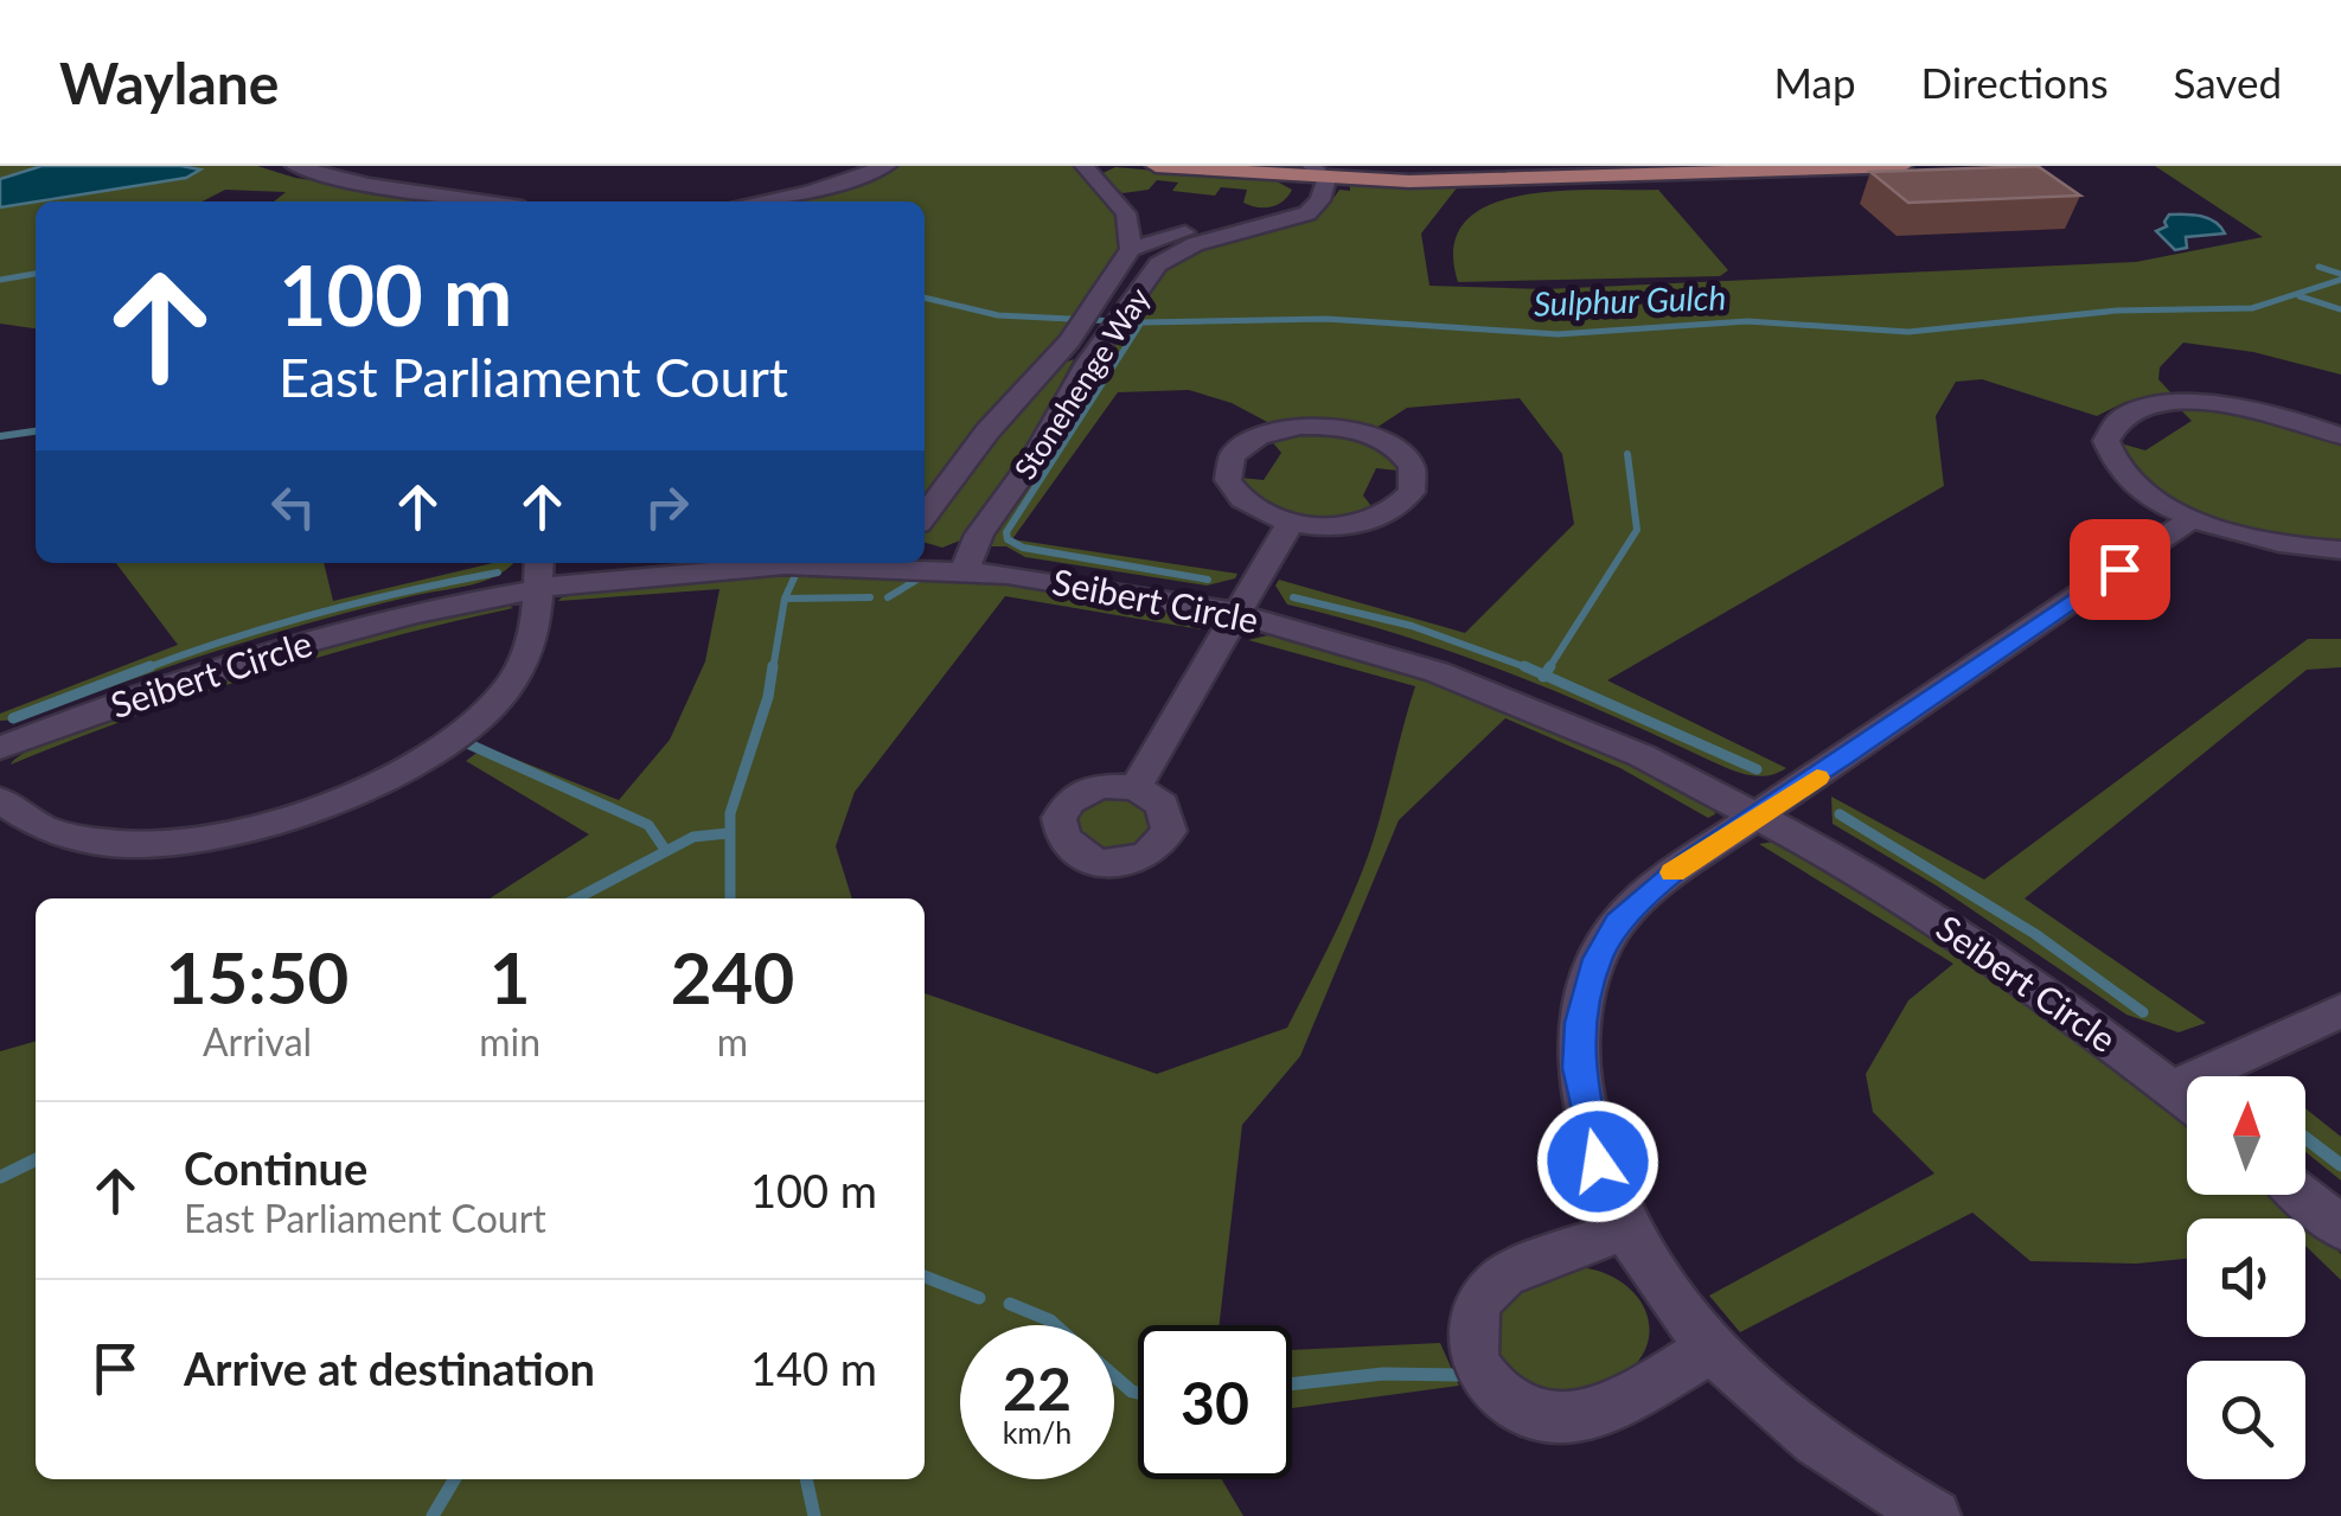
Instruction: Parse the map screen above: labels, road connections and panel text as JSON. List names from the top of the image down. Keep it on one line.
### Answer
{"streets":{"street":["Stonehenge Way","Seibert Circle"]},"crossings":[["Stonehenge Way","Seibert Circle"]],"water":["Sulphur Gulch"],"north":"top","page":{"header":"Waylane","nav":["Map","Directions","Saved"],"turn":["100 m","East Parliament Court"],"eta":["15:50","Arrival","1","min","240","m"],"list":[{"name":"Continue","note":"East Parliament Court","value":"100 m"},{"name":"Arrive at destination","value":"140 m"}],"speed":"22 km/h","limit":"30"}}
